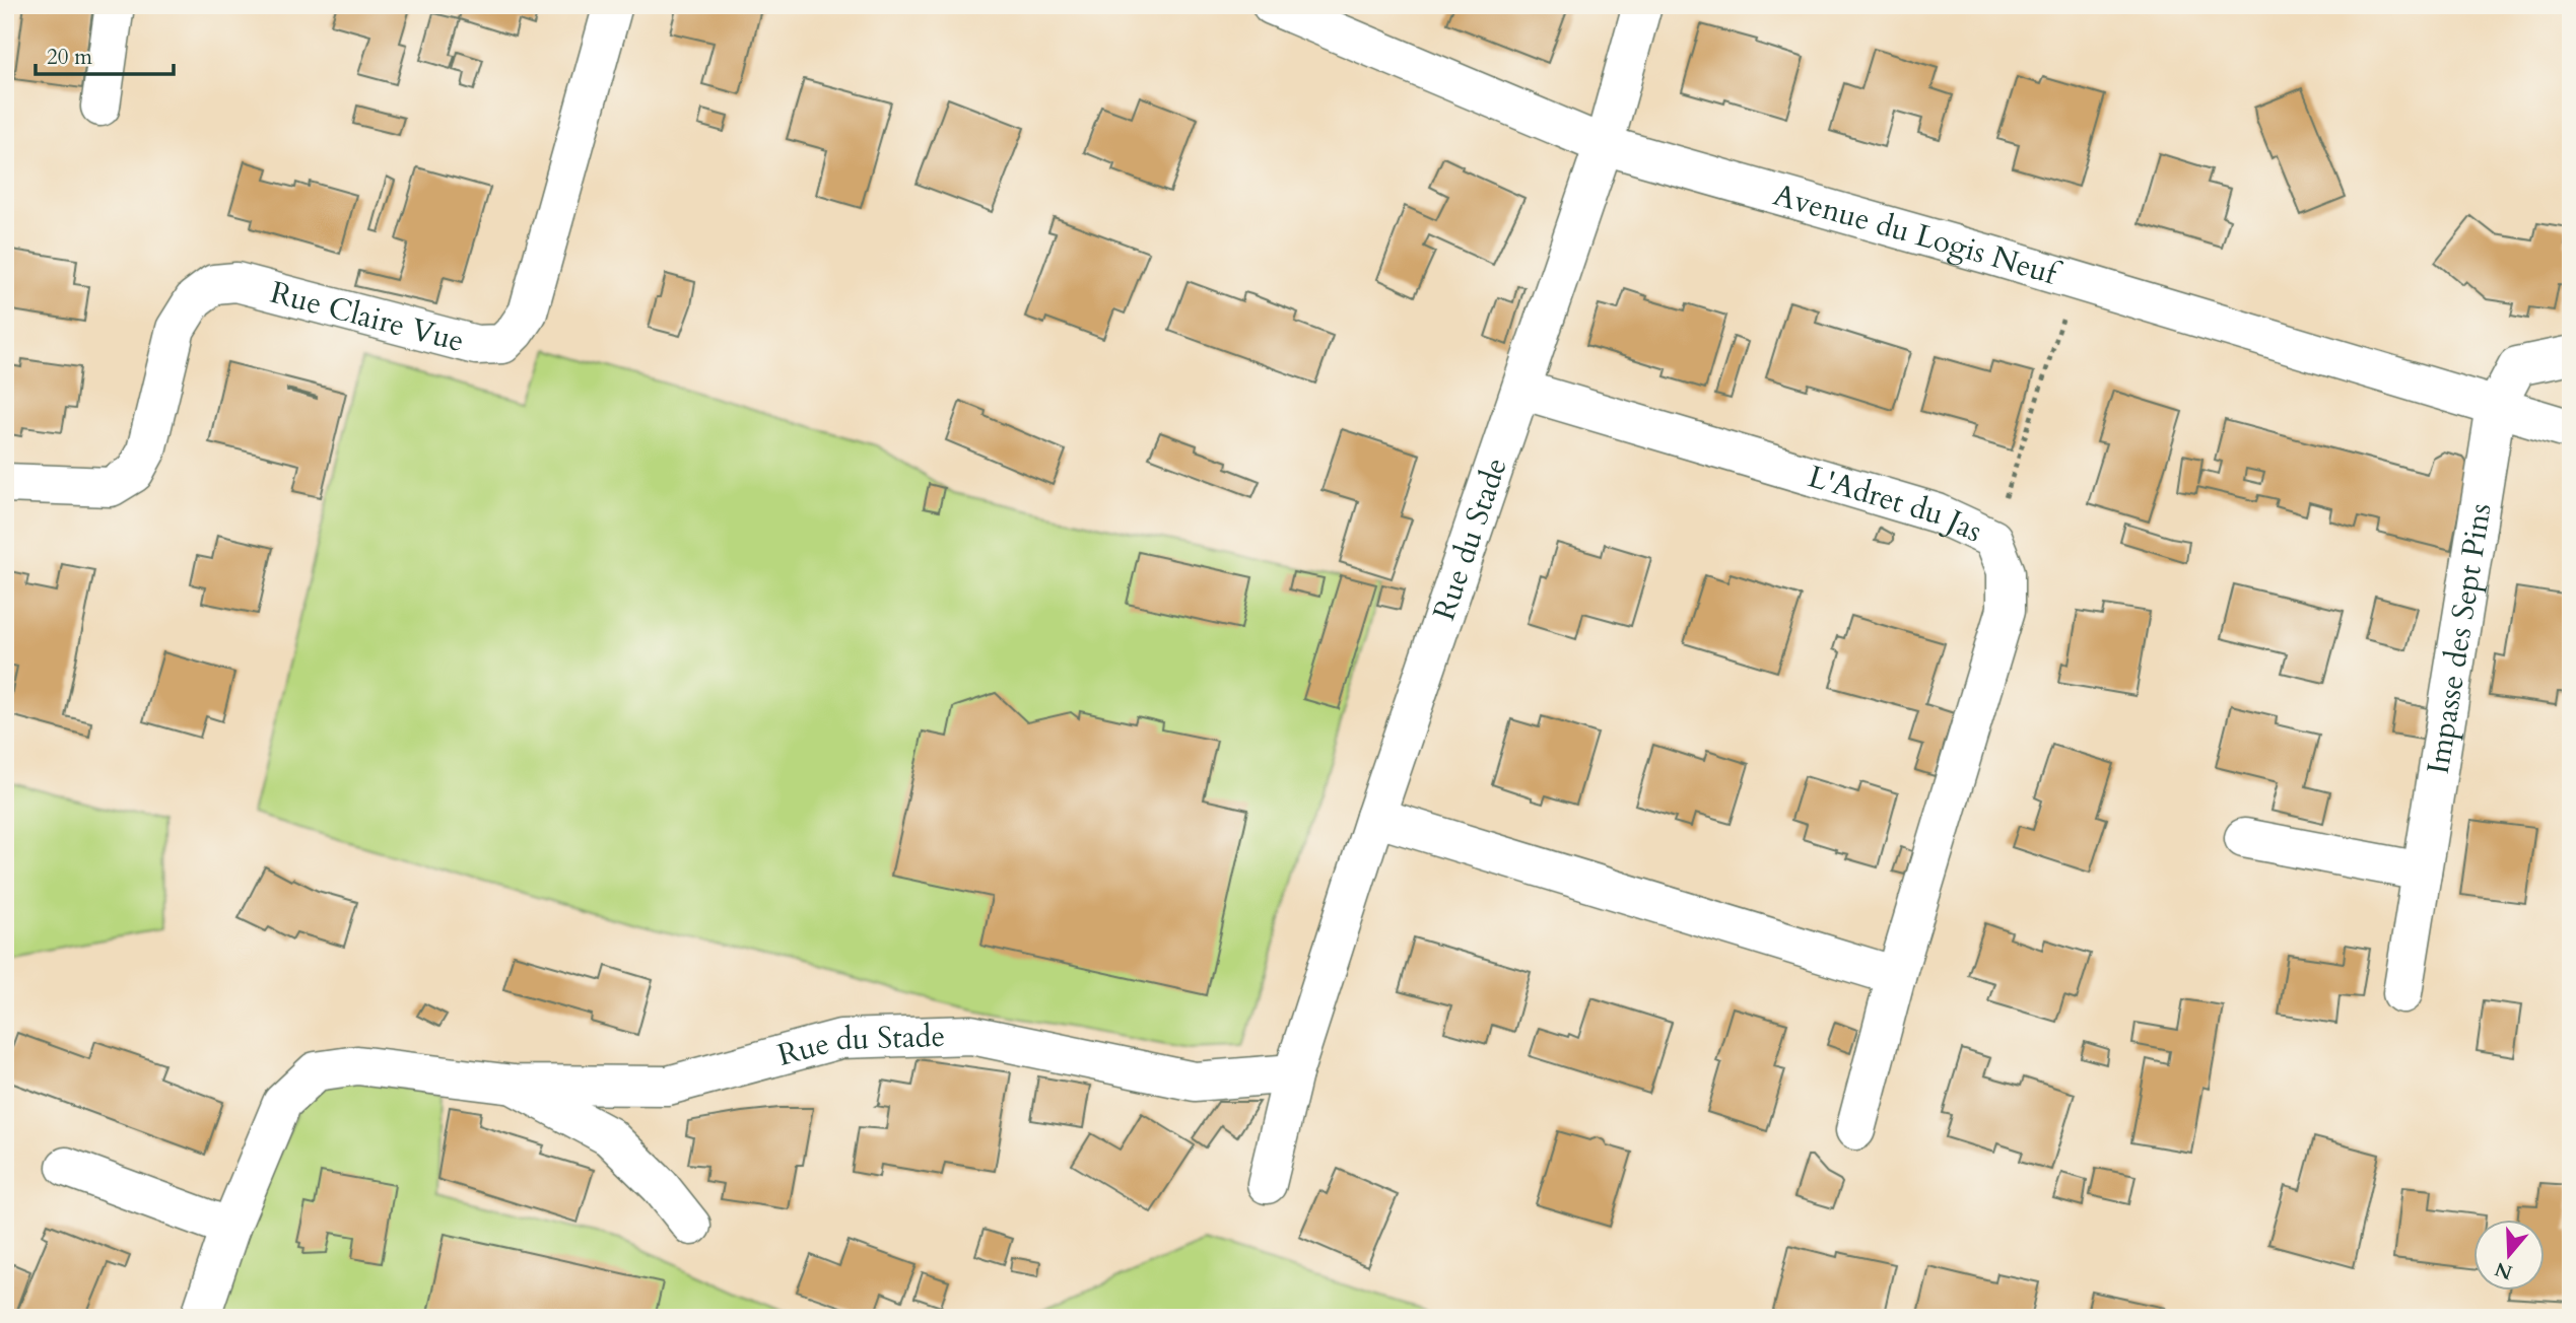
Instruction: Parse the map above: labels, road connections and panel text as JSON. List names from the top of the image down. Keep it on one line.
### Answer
{"streets":{"street":["Avenue du Logis Neuf","Rue Claire Vue","L'Adret du Jas","Rue du Stade","Impasse des Sept Pins"]},"crossings":[["Avenue du Logis Neuf","Rue du Stade"],["Avenue du Logis Neuf","Impasse des Sept Pins"],["L'Adret du Jas","Rue du Stade"]],"scale_bar":"20 m","north":"bottom"}
